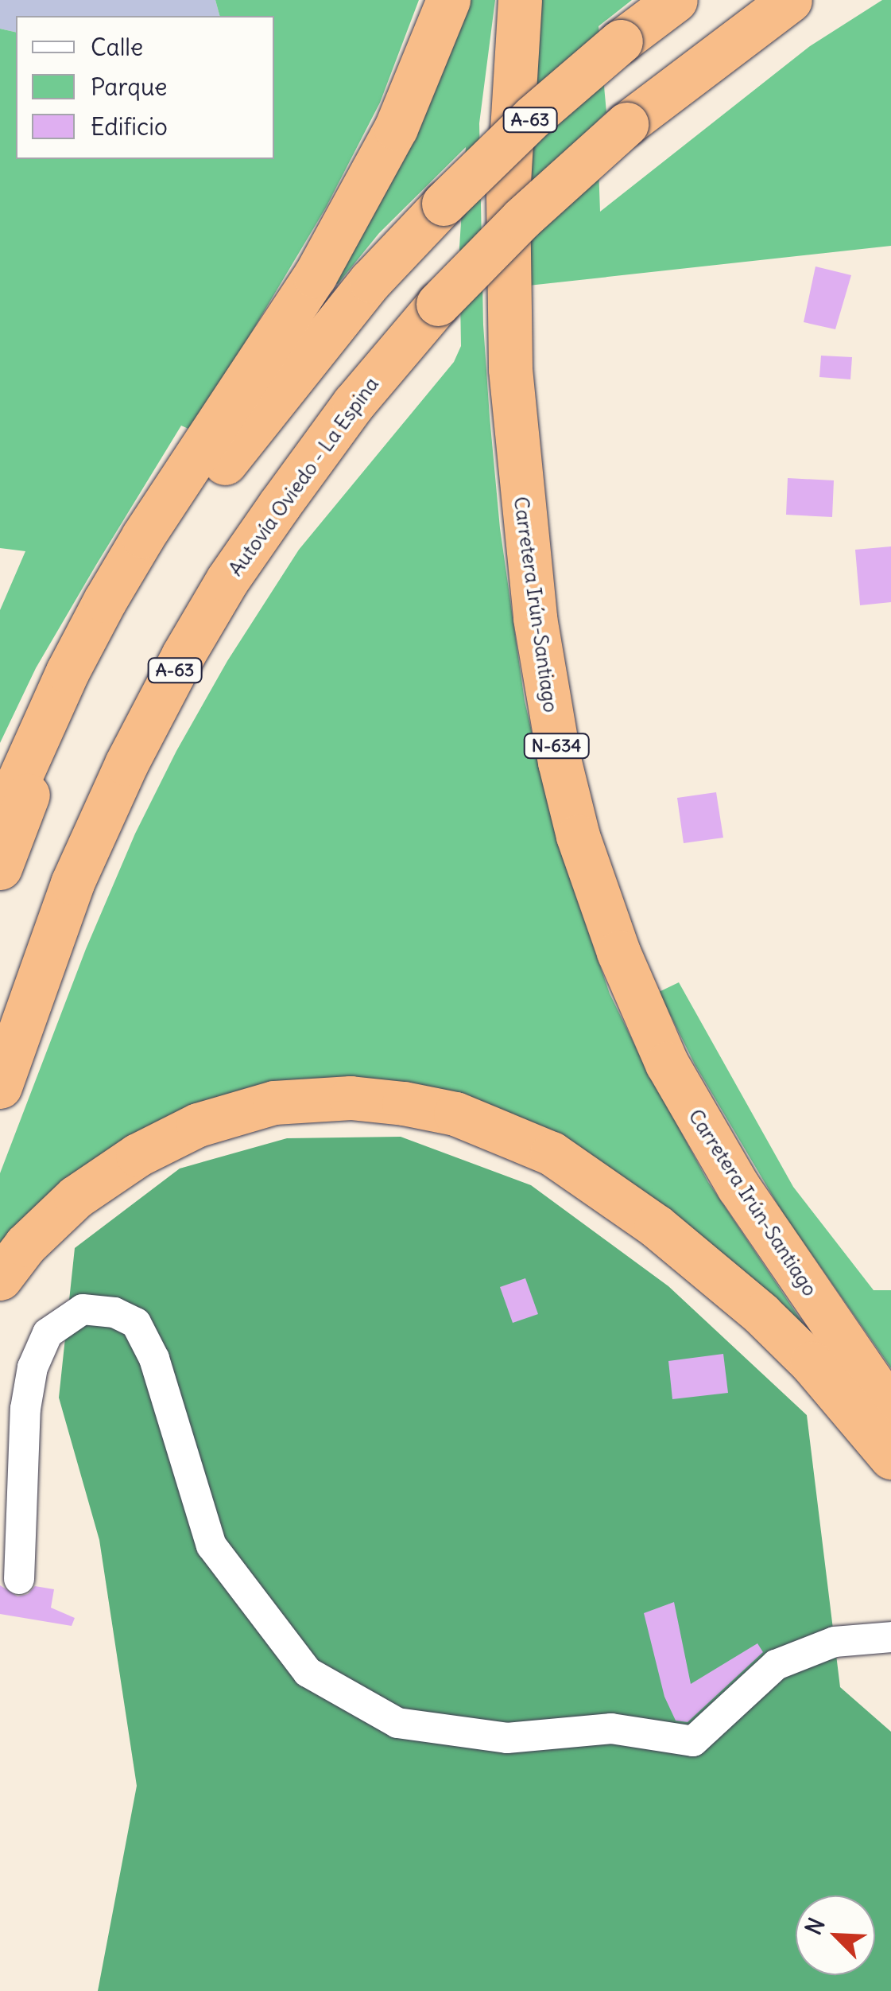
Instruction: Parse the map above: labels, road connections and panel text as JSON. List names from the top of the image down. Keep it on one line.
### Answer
{"streets":{"highway":["A-63","Autovía Oviedo - La Espina","Carretera Irún-Santiago","N-634"]},"legend":["Calle","Parque","Edificio"],"north":"top left"}
